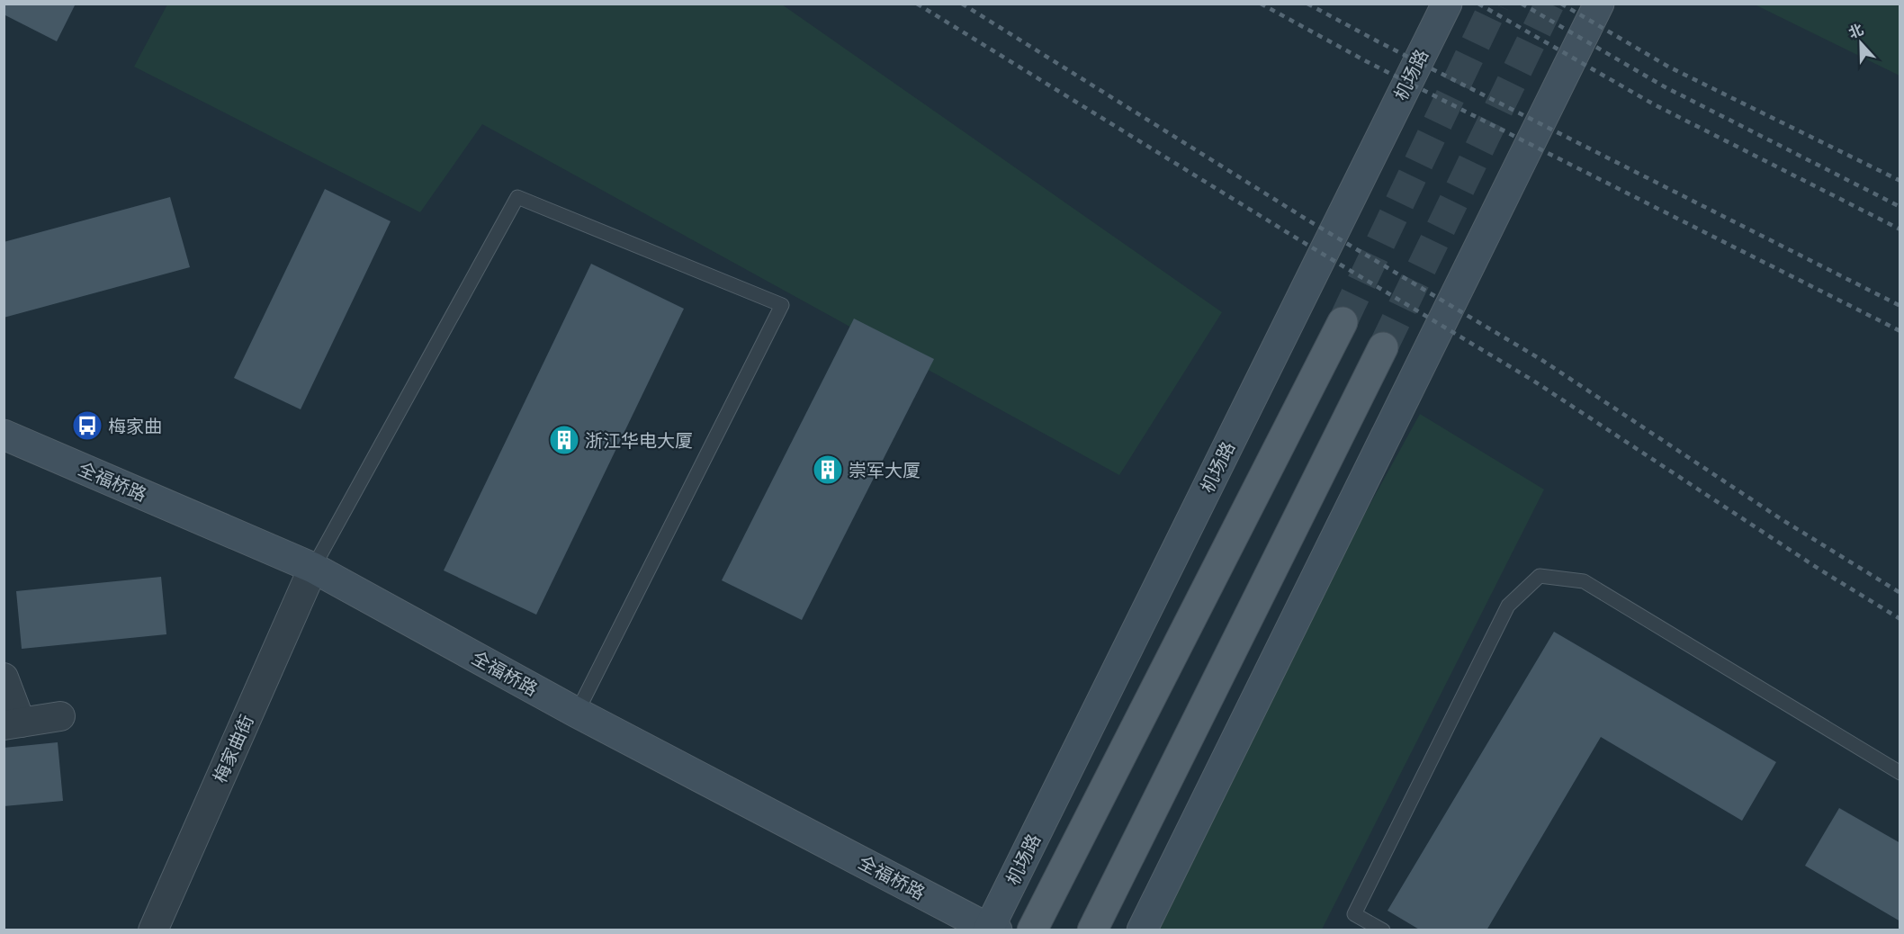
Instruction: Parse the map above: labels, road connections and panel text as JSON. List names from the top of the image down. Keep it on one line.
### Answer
{"streets":{"main road":["机场路","全福桥路"],"street":["梅家曲街"]},"crossings":[["机场路","全福桥路"],["全福桥路","梅家曲街"]],"places":{"bus stop":["梅家曲"],"building":["浙江华电大厦","崇军大厦"]},"north":"top"}
